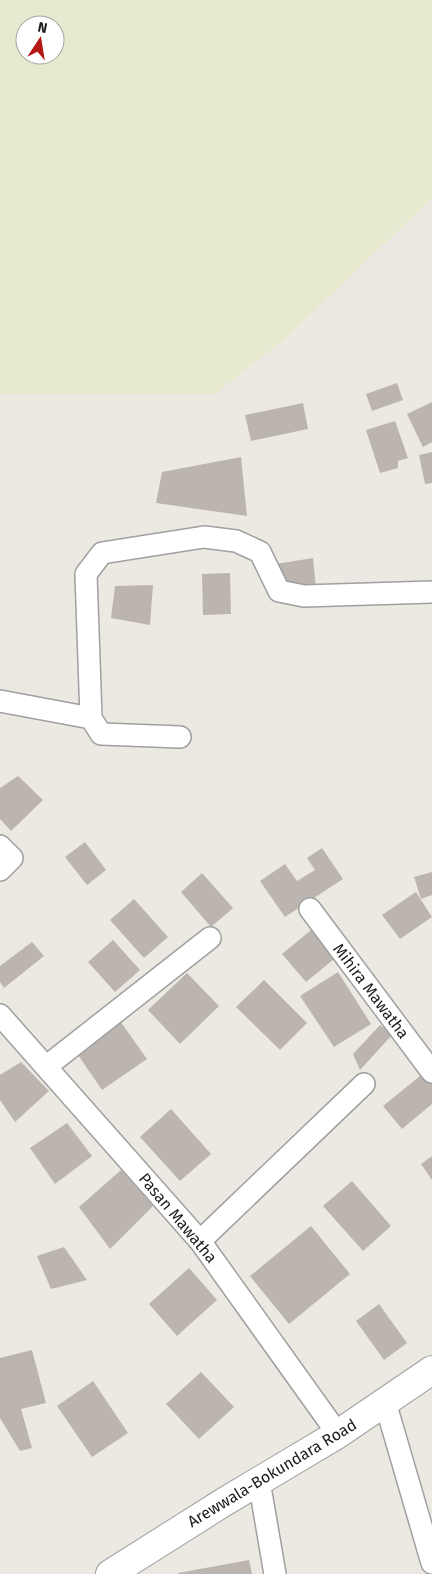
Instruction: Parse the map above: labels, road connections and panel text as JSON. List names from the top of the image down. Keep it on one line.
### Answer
{"streets":{"street":["Mihira Mawatha","Pasan Mawatha","Arewwala-Bokundara Road"]},"crossings":[["Pasan Mawatha","Arewwala-Bokundara Road"]],"north":"top"}
